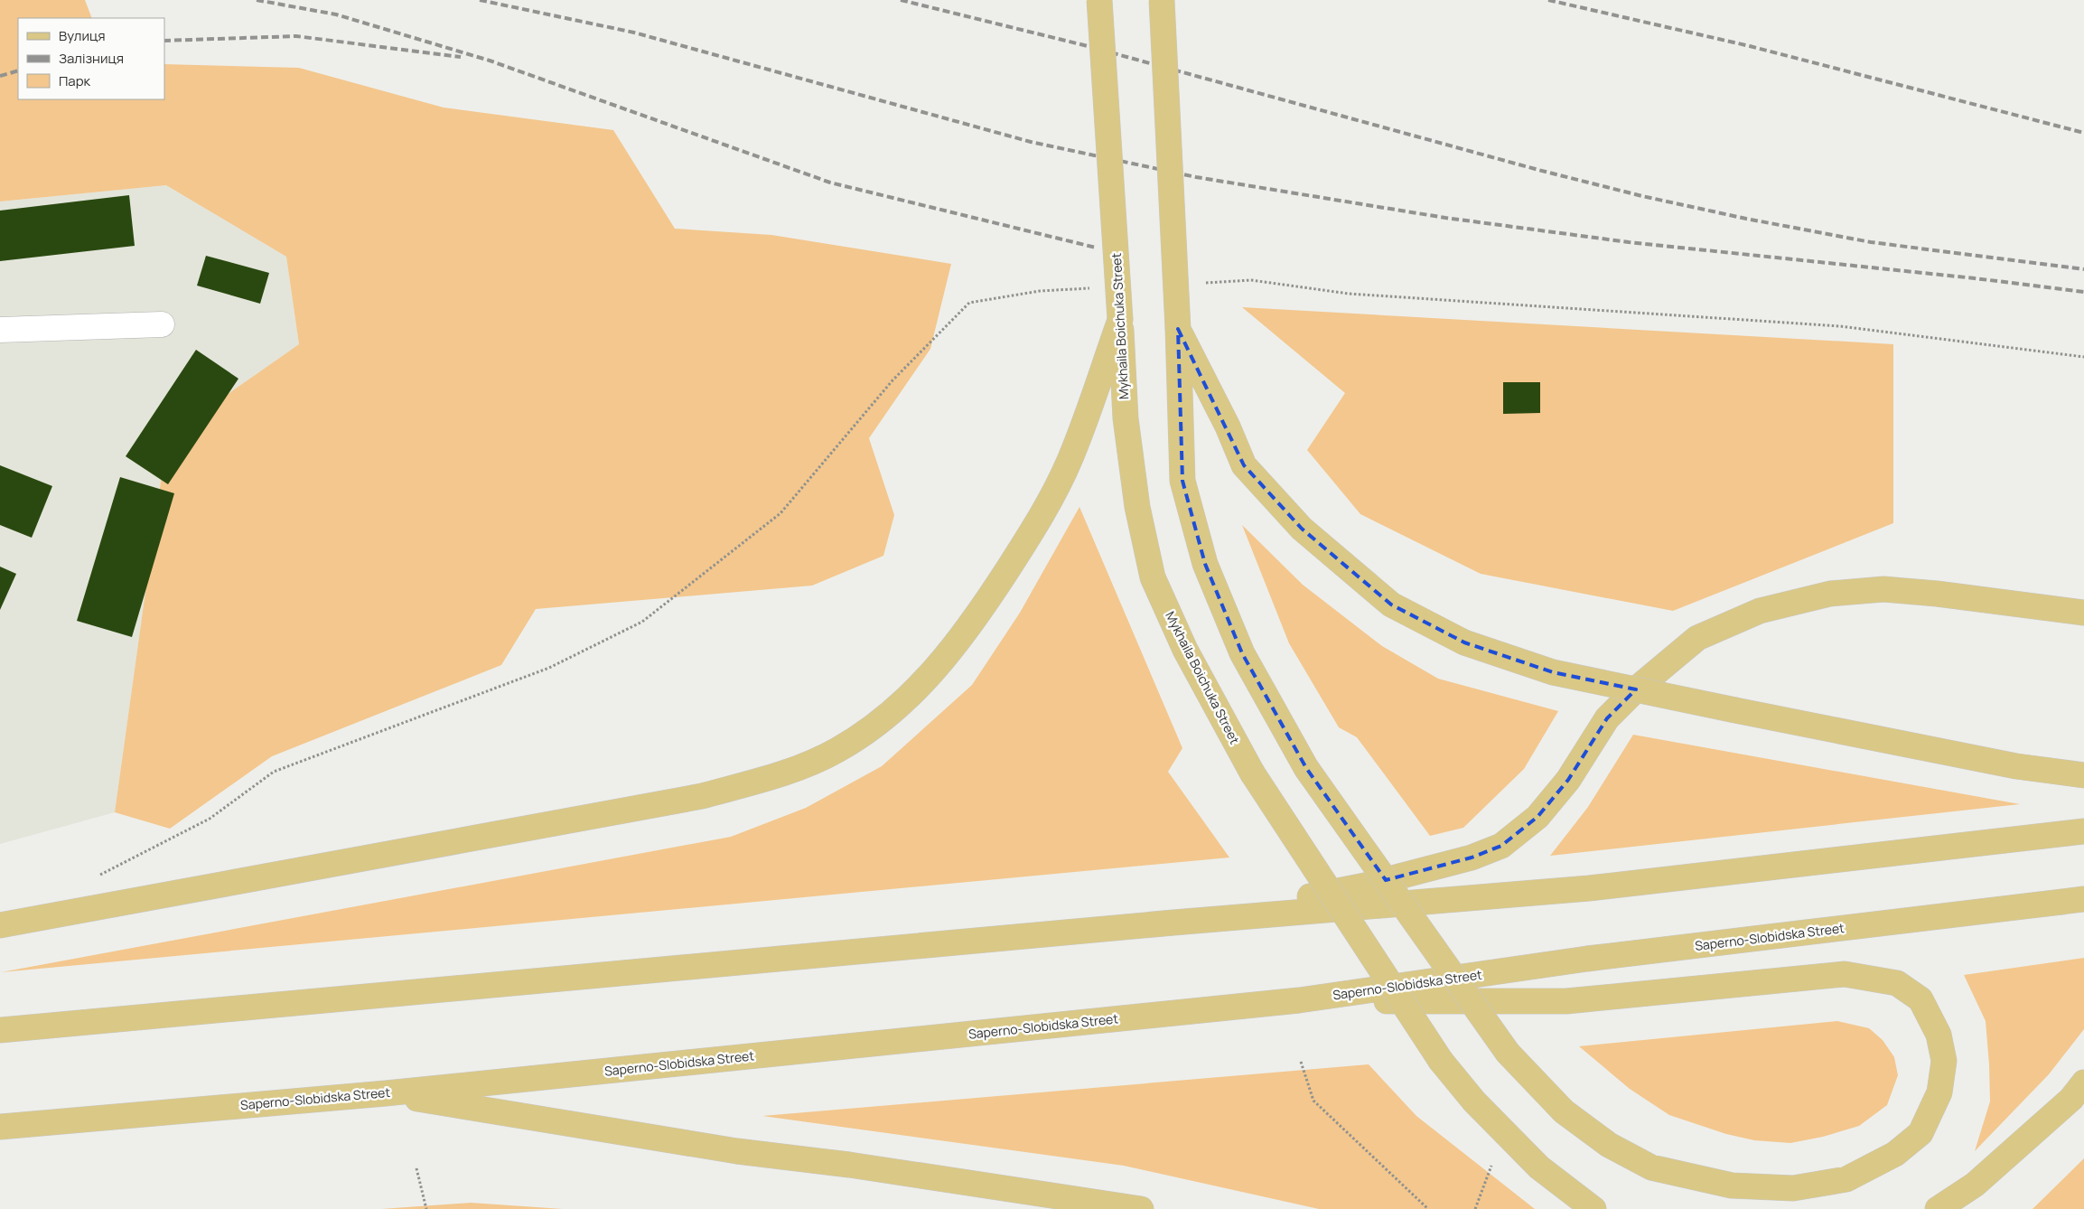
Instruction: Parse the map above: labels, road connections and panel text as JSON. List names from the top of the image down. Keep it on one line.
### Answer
{"streets":{"main road":["Mykhaila Boichuka Street","Saperno-Slobidska Street"]},"legend":["Вулиця","Залізниця","Парк"]}
